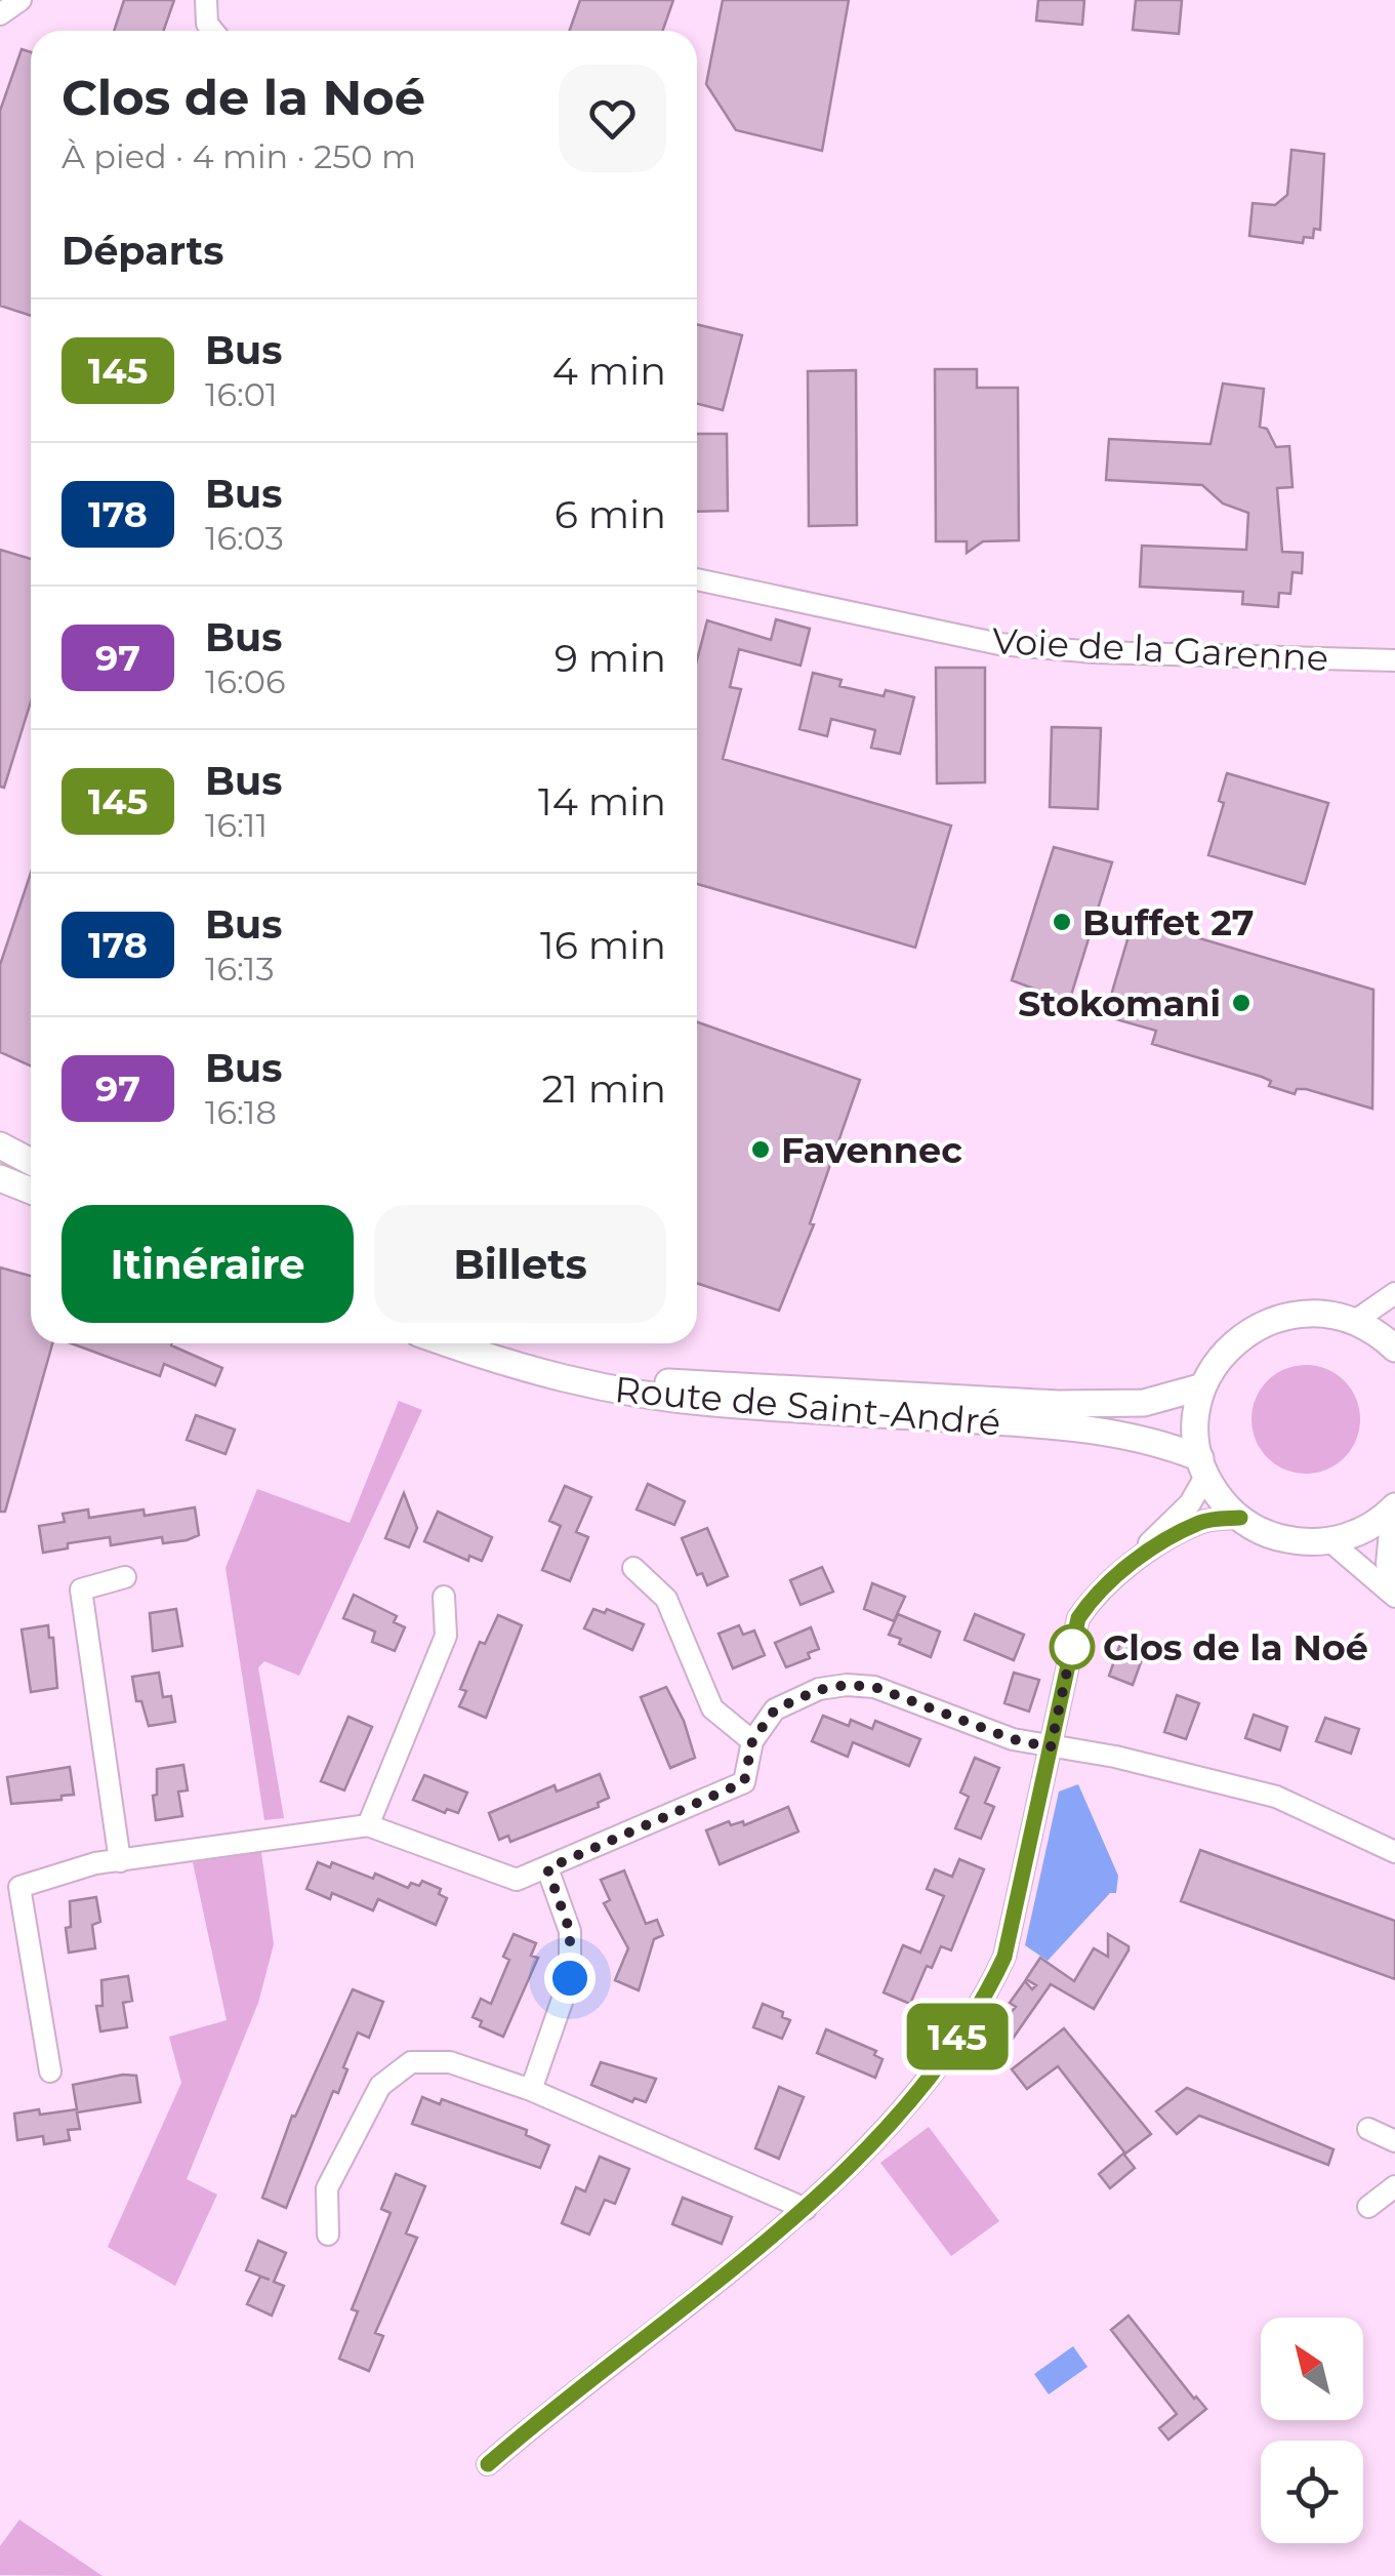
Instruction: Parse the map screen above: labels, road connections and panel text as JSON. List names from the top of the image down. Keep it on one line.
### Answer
{"streets":{"main road":["Route de Saint-André"],"street":["Voie de la Garenne"]},"places":["Buffet 27","Stokomani","Favennec","Clos de la Noé"],"lines":["bus line 145"],"north":"top left","page":{"on_map":"145","heading":[["Clos de la Noé","À pied · 4 min · 250 m"],"Départs"],"list":[{"mark":"145","name":"Bus","note":"16:01","value":"4 min"},{"mark":"178","name":"Bus","note":"16:03","value":"6 min"},{"mark":"97","name":"Bus","note":"16:06","value":"9 min"},{"mark":"145","name":"Bus","note":"16:11","value":"14 min"},{"mark":"178","name":"Bus","note":"16:13","value":"16 min"},{"mark":"97","name":"Bus","note":"16:18","value":"21 min"}],"buttons":["Itinéraire","Billets"]}}
